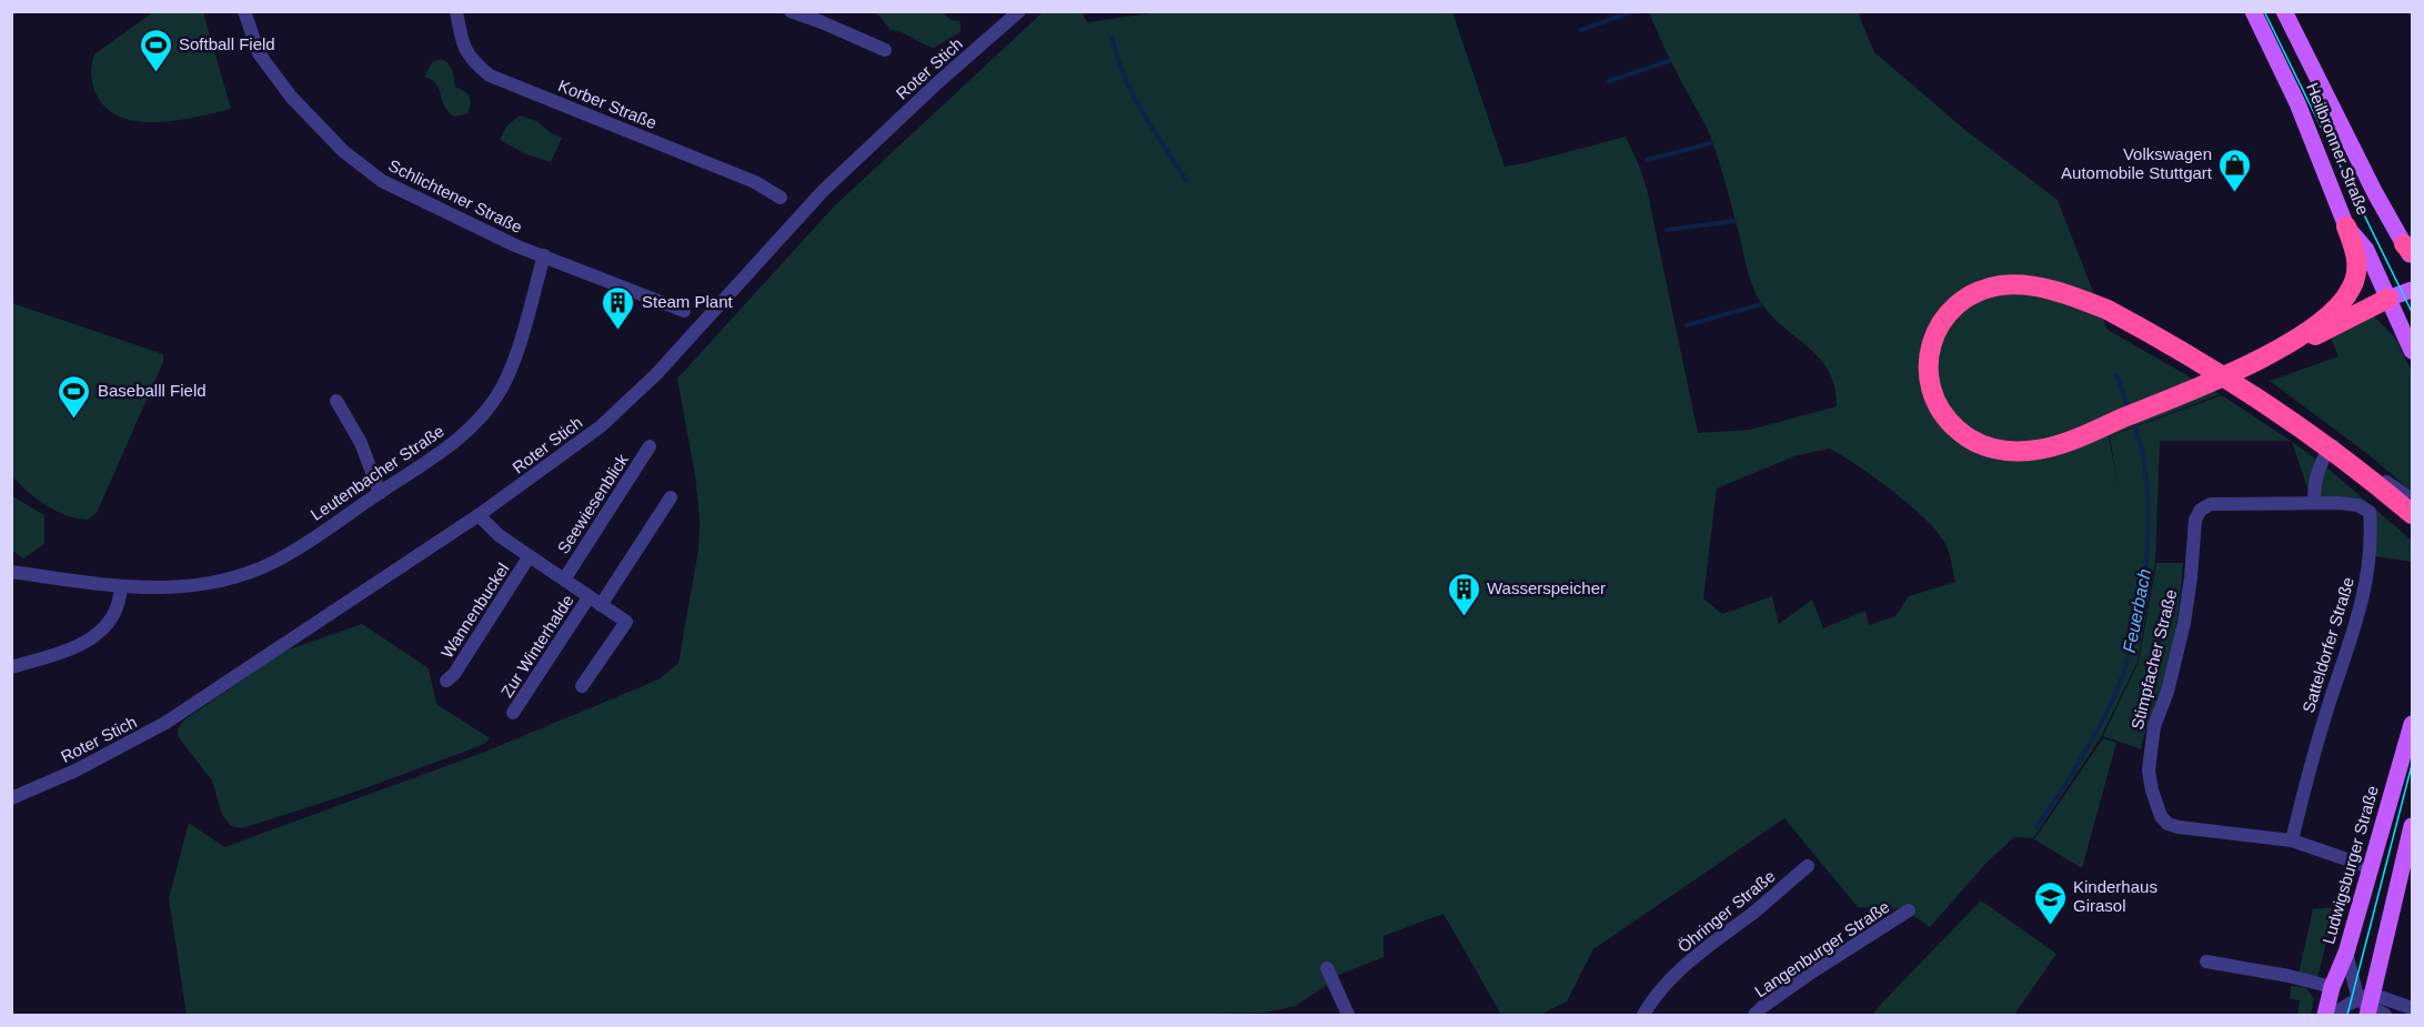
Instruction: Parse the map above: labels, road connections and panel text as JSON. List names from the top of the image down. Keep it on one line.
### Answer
{"streets":{"main road":["Heilbronner Straße","Ludwigsburger Straße"],"street":["Roter Stich","Korber Straße","Schlichtener Straße","Leutenbacher Straße","Seewiesenblick","Wannenbuckel","Satteldorfer Straße","Zur Winterhalde","Stimpfacher Straße","Öhringer Straße","Langenburger Straße"]},"crossings":[["Schlichtener Straße","Leutenbacher Straße"],["Satteldorfer Straße","Stimpfacher Straße"]],"water":["Feuerbach"],"places":{"sports":["Softball Field","Baseballl Field"],"shop":["Volkswagen Automobile Stuttgart"],"building":["Steam Plant","Wasserspeicher"],"school or university":["Kinderhaus Girasol"]}}
